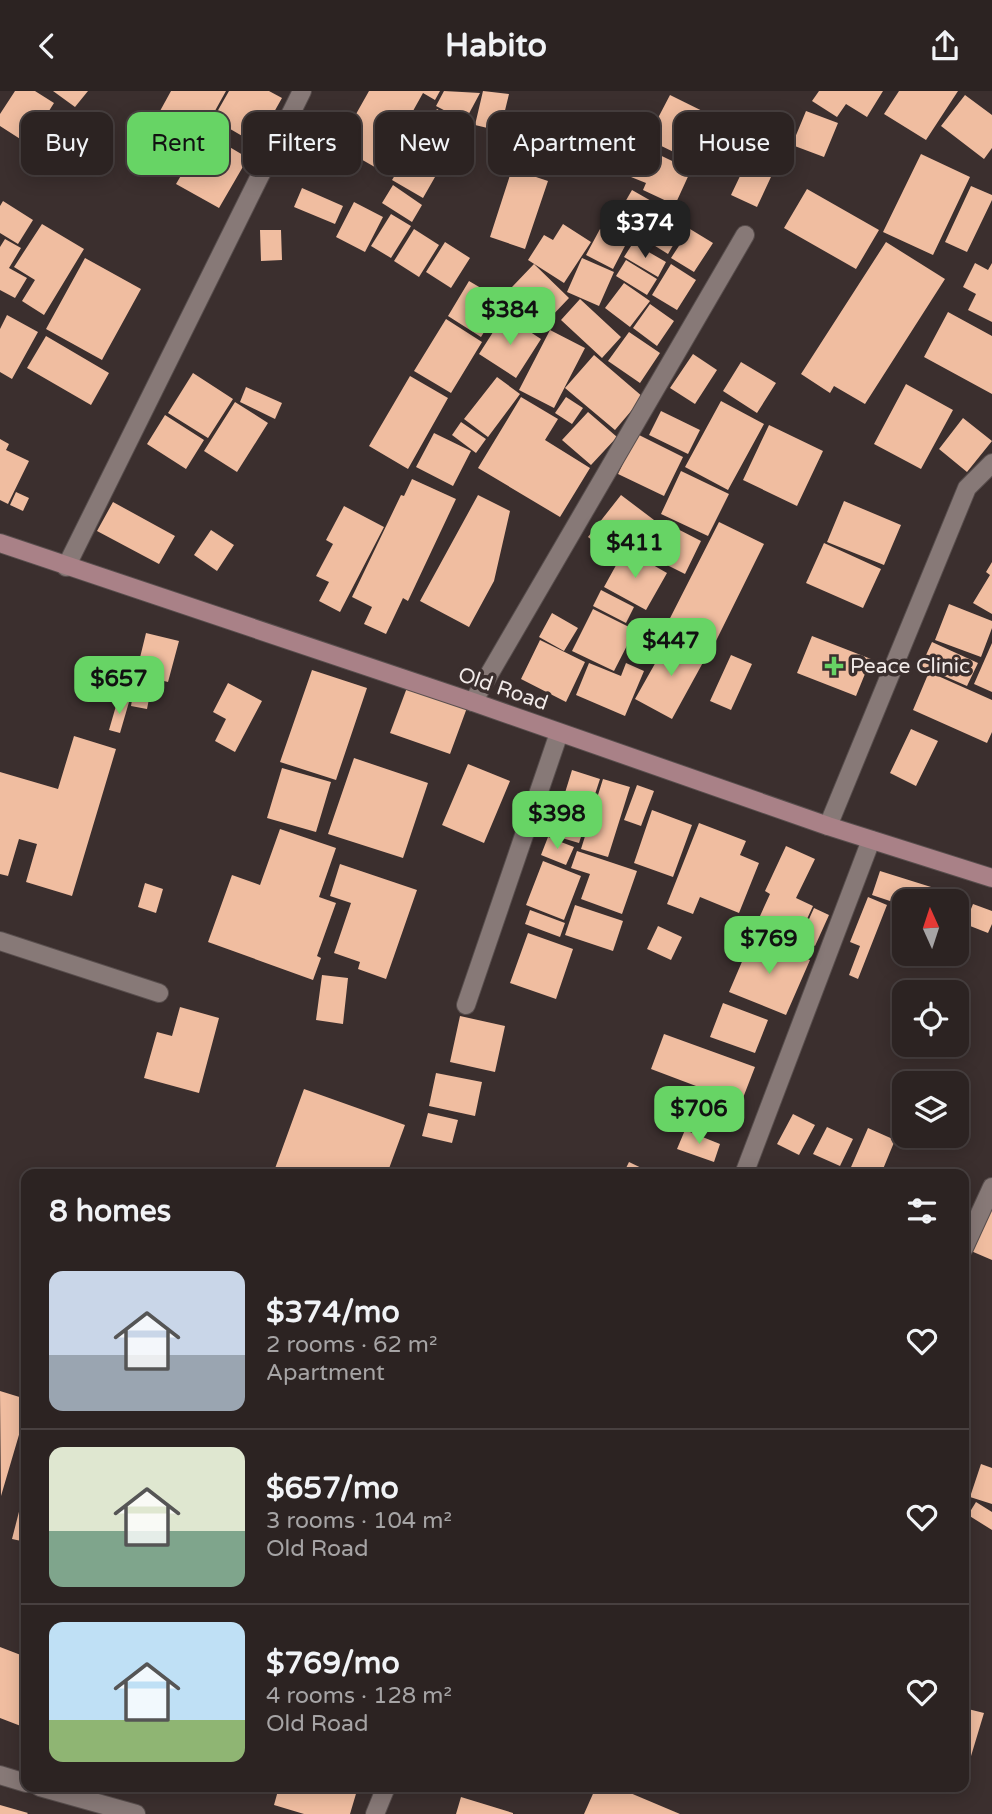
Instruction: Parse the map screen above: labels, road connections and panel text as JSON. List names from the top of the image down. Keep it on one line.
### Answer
{"streets":{"street":["Old Road"]},"places":{"health":["Peace Clinic"]},"north":"top","page":{"header":"Habito","chip":["Buy","Rent","Filters","New","Apartment","House"],"price":["$374","$384","$411","$447","$657","$398","$769","$706"],"heading":"8 homes","list":[{"name":"$374/mo","note":"2 rooms · 62 m² · Apartment"},{"name":"$657/mo","note":"3 rooms · 104 m² · Old Road"},{"name":"$769/mo","note":"4 rooms · 128 m² · Old Road"}]}}
